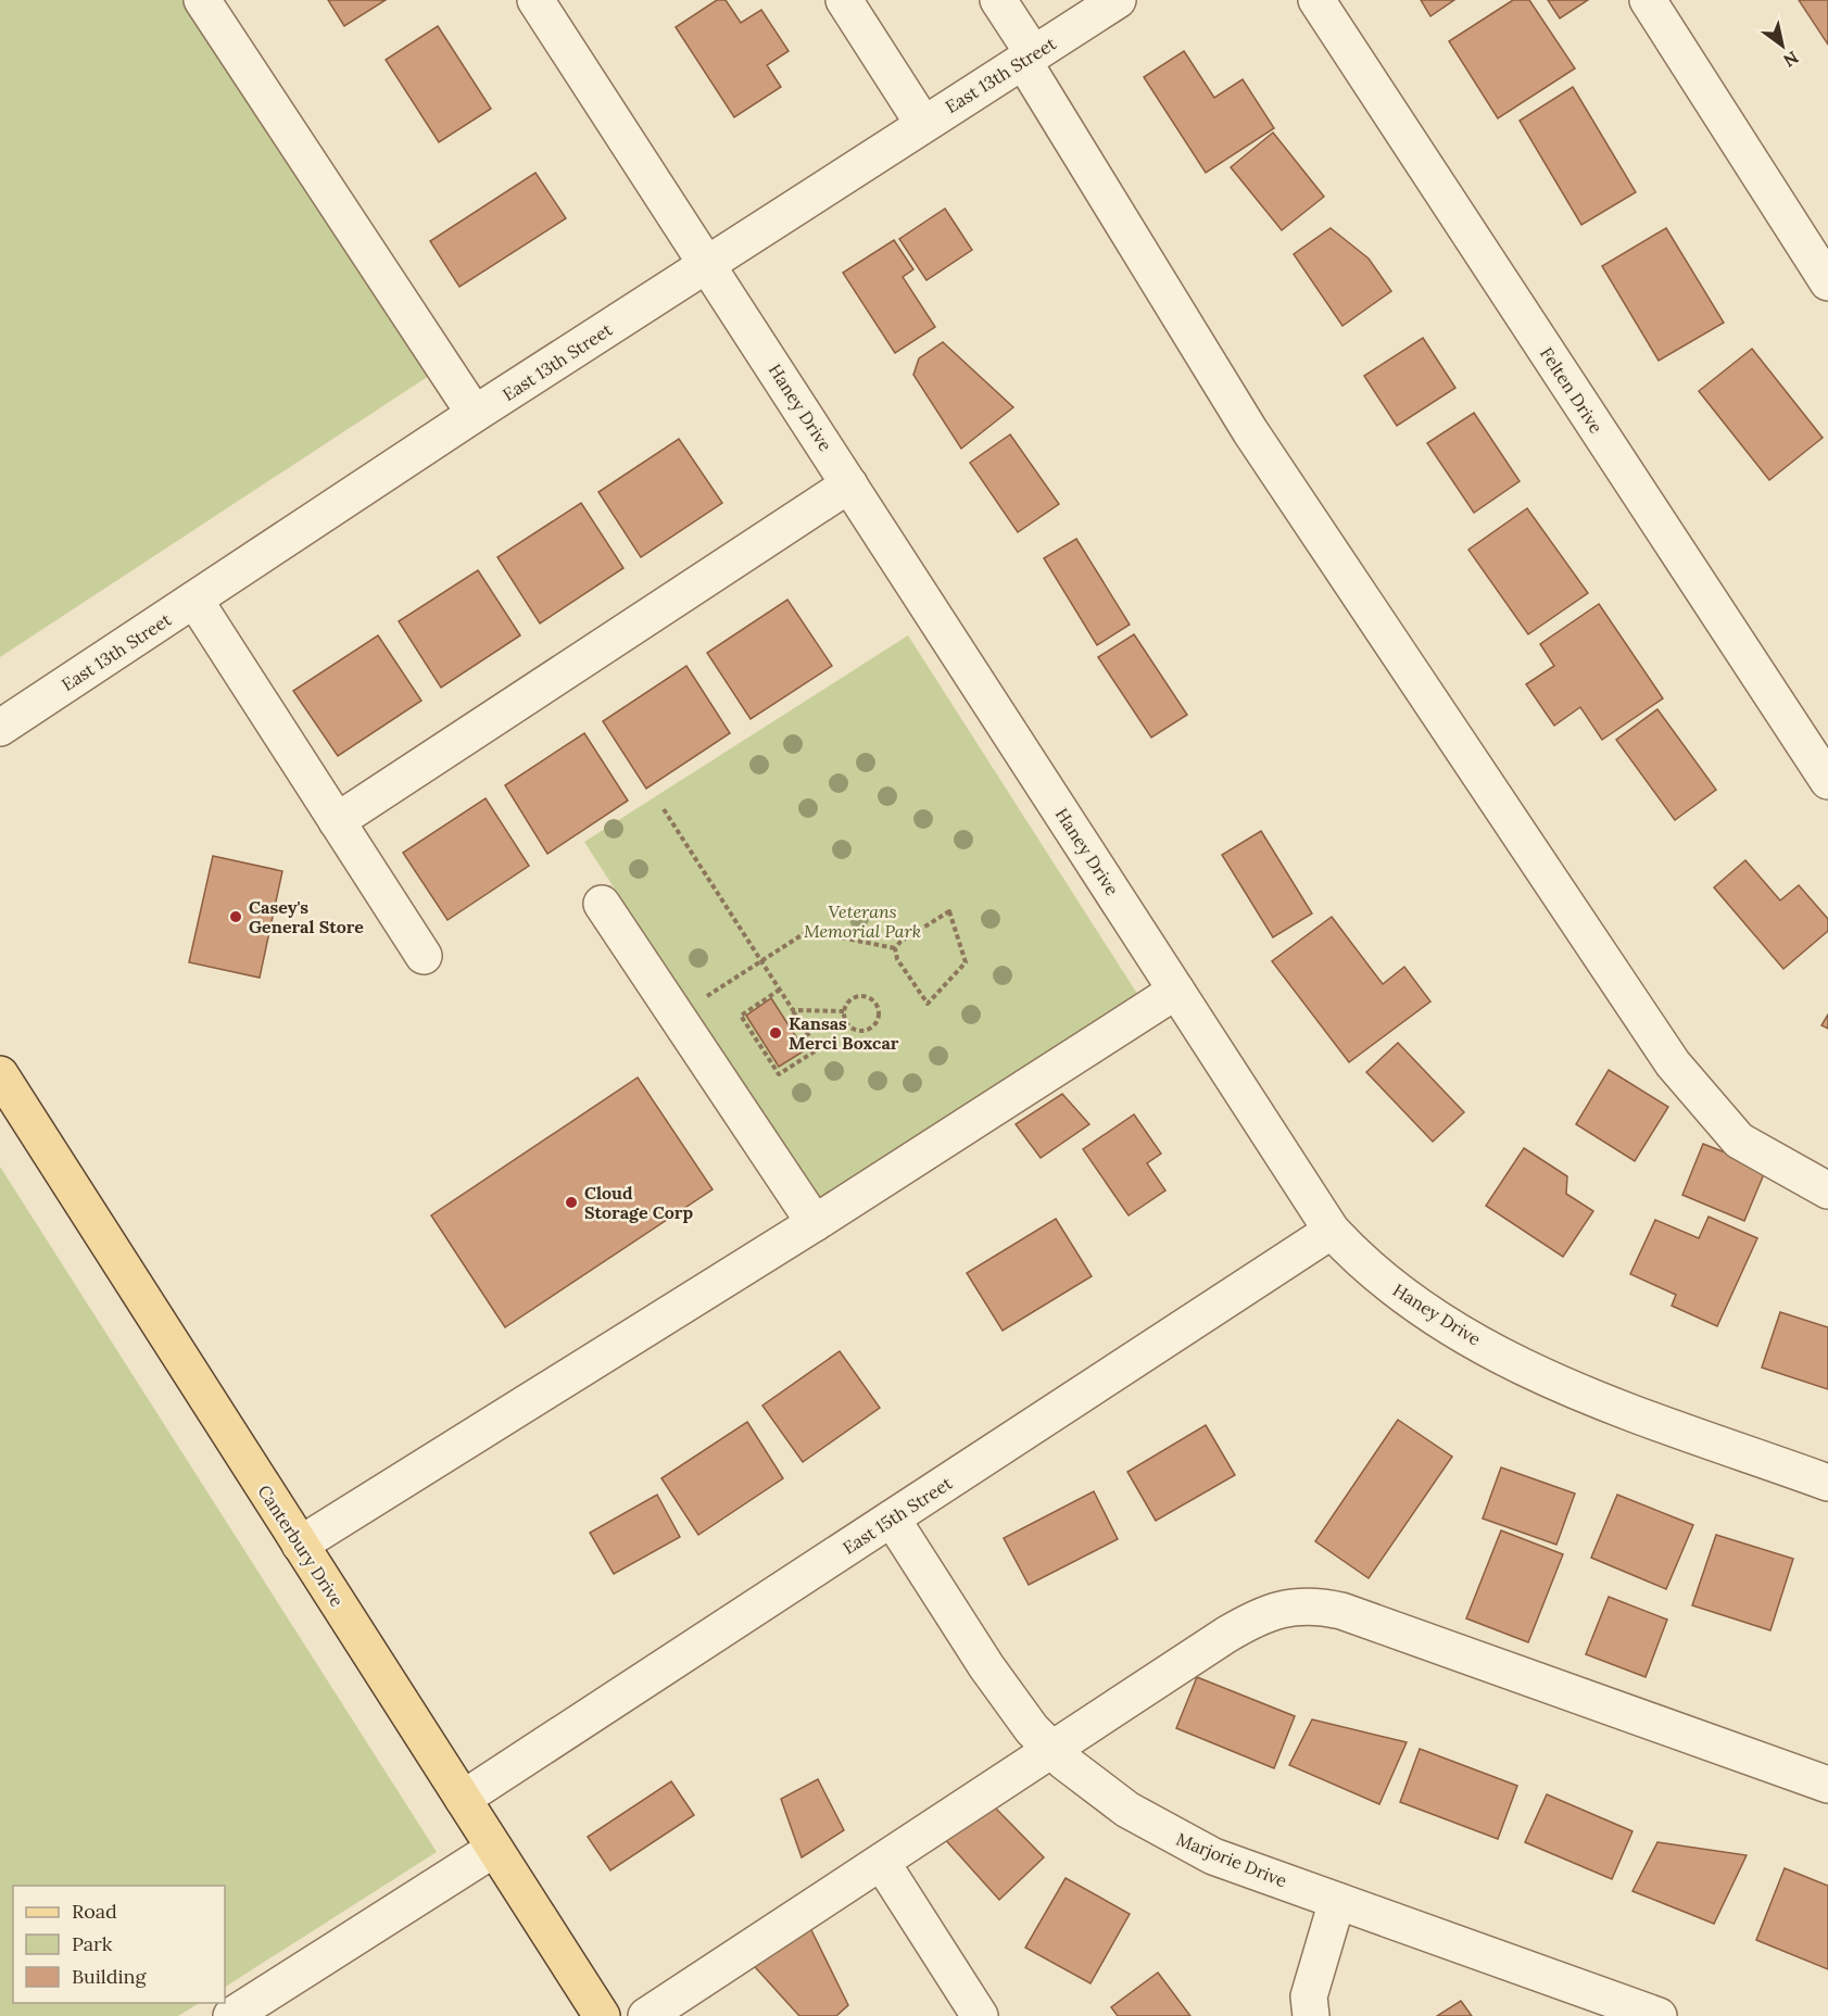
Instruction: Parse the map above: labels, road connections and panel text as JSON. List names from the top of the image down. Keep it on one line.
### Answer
{"streets":{"main road":["Canterbury Drive"],"street":["East 13th Street","Felten Drive","Haney Drive","East 15th Street","Marjorie Drive"]},"crossings":[["East 13th Street","Haney Drive"],["Haney Drive","East 15th Street"],["East 15th Street","Canterbury Drive"],["East 15th Street","Marjorie Drive"]],"parks":["Veterans Memorial Park"],"places":["Casey's General Store","Kansas Merci Boxcar","Cloud Storage Corp"],"legend":["Road","Park","Building"],"north":"bottom right"}
